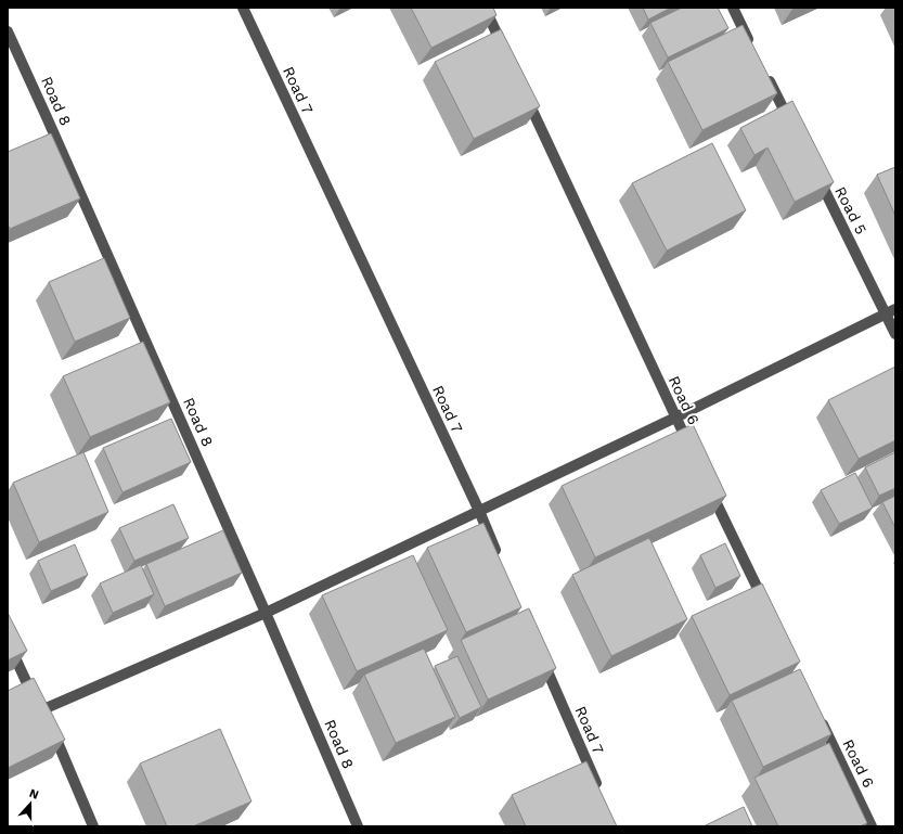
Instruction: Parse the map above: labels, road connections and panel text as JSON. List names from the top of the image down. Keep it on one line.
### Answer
{"streets":{"street":["Road 7","Road 8","Road 5","Road 6"]},"north":"top"}
